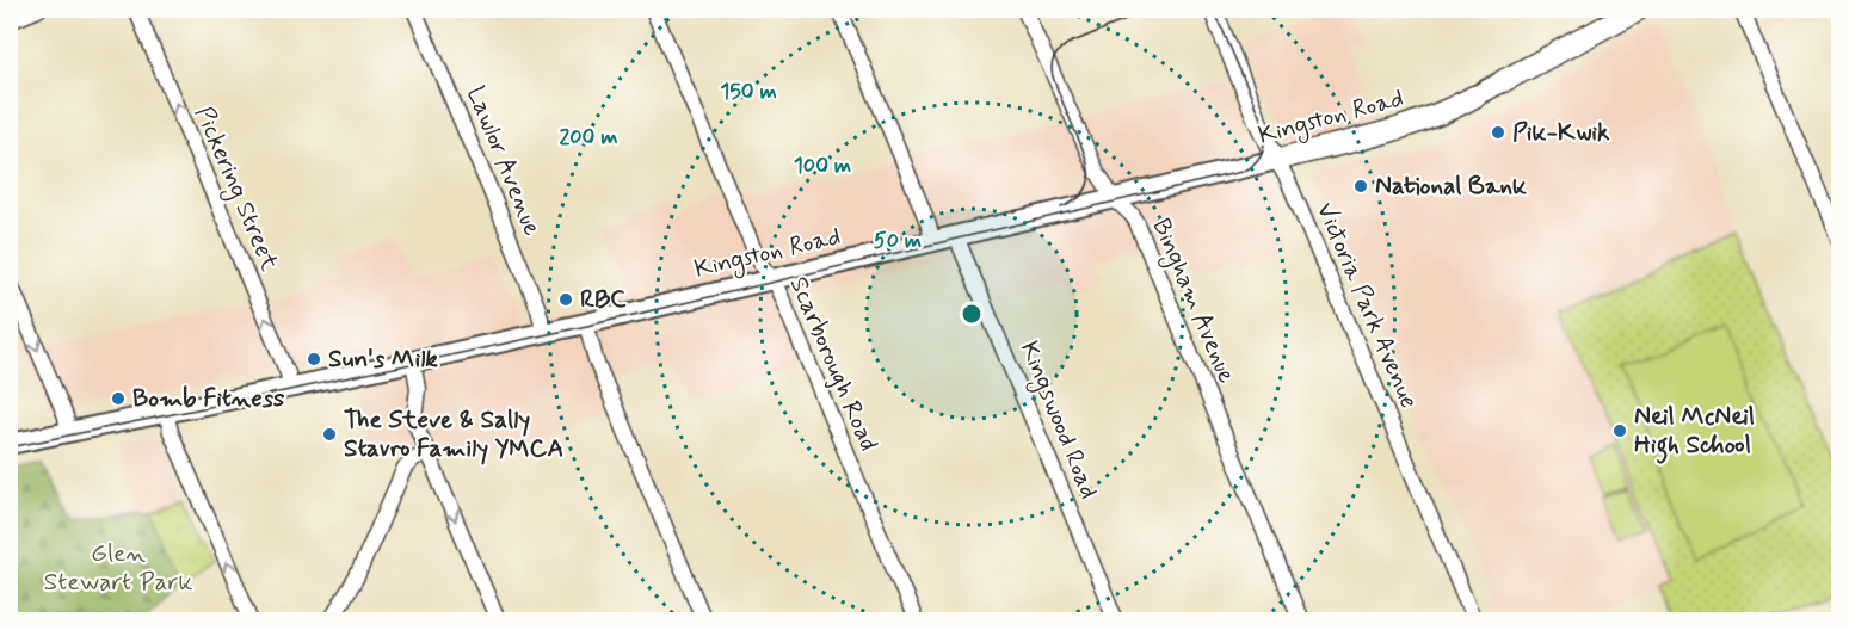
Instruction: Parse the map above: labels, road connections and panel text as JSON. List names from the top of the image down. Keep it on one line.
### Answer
{"streets":{"main road":["Kingston Road"],"street":["Lawlor Avenue","Pickering Street","Bingham Avenue","Victoria Park Avenue","Scarborough Road","Kingswood Road"]},"crossings":[["Kingston Road","Lawlor Avenue"],["Kingston Road","Pickering Street"],["Kingston Road","Bingham Avenue"],["Kingston Road","Victoria Park Avenue"],["Kingston Road","Scarborough Road"],["Kingston Road","Kingswood Road"]],"one_way":["Pickering Street"],"parks":["Glen Stewart Park"],"places":["Pik-Kwik","National Bank","RBC","Sun's Milk","Bomb Fitness","Neil McNeil High School","The Steve & Sally Stavro Family YMCA"],"rings":["150 m","200 m","100 m","50 m"]}
